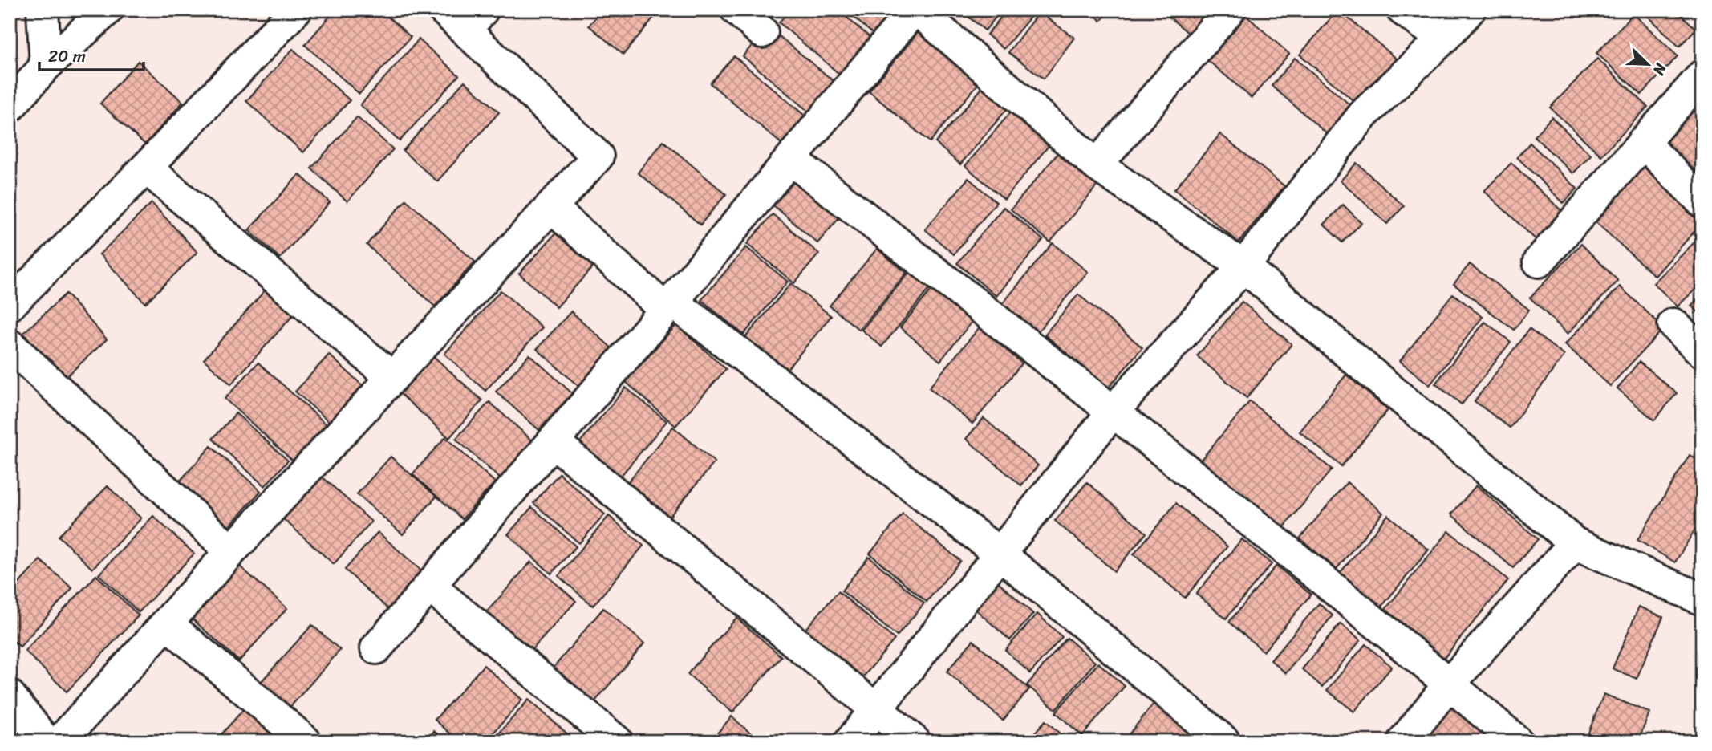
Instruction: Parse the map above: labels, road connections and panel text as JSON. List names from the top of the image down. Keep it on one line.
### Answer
{"scale_bar":"20 m","north":"bottom right"}
